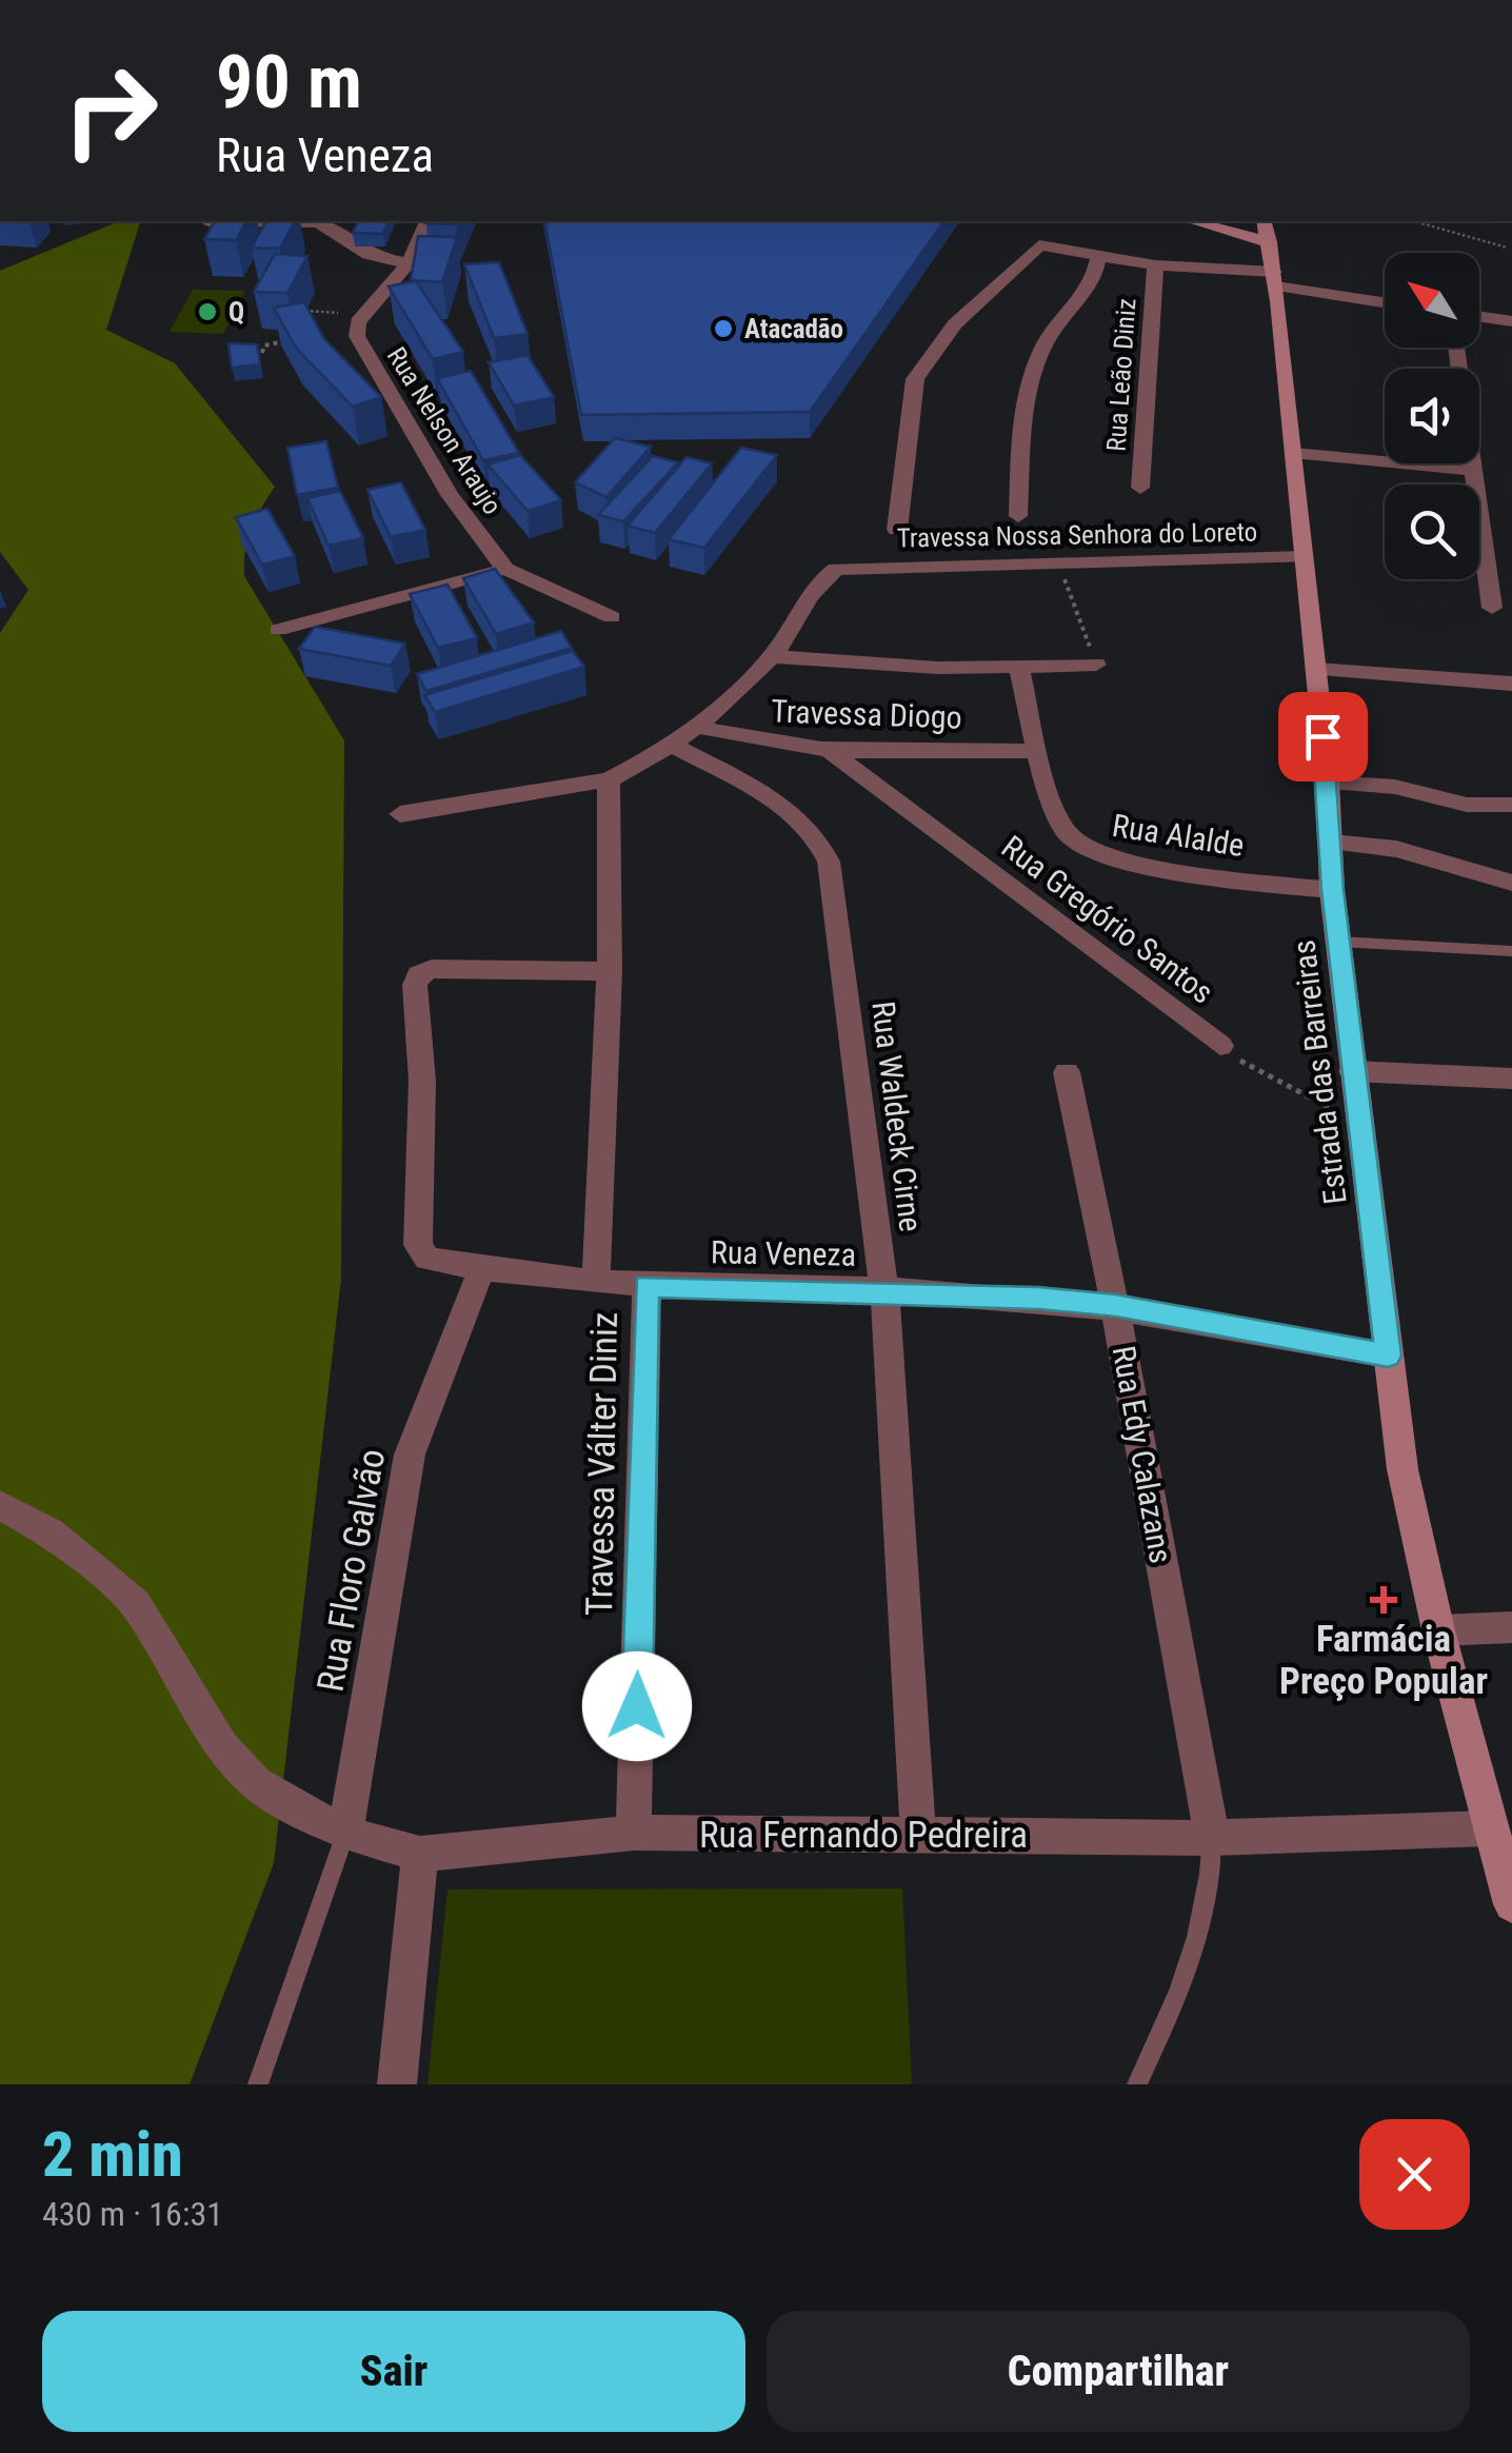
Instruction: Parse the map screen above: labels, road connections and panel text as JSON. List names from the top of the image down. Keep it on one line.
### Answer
{"streets":{"main road":["Estrada das Barreiras"],"street":["Rua Leão Diniz","Rua Nelson Araujo","Travessa Nossa Senhora do Loreto","Travessa Diogo","Rua Alalde","Rua Gregório Santos","Rua Waldeck Cirne","Rua Veneza","Rua Edy Calazans","Travessa Válter Diniz","Rua Floro Galvão","Rua Fernando Pedreira"]},"crossings":[["Travessa Nossa Senhora do Loreto","Estrada das Barreiras"],["Travessa Diogo","Rua Alalde"],["Travessa Diogo","Rua Gregório Santos"],["Rua Alalde","Estrada das Barreiras"],["Rua Gregório Santos","Estrada das Barreiras"],["Estrada das Barreiras","Rua Veneza"],["Estrada das Barreiras","Rua Fernando Pedreira"],["Rua Waldeck Cirne","Rua Veneza"],["Rua Waldeck Cirne","Rua Fernando Pedreira"],["Rua Veneza","Rua Edy Calazans"],["Rua Veneza","Travessa Válter Diniz"],["Rua Veneza","Rua Floro Galvão"],["Rua Edy Calazans","Rua Fernando Pedreira"],["Travessa Válter Diniz","Rua Fernando Pedreira"],["Rua Floro Galvão","Rua Fernando Pedreira"]],"places":{"other":["Q","Atacadão"],"health":["Farmácia Preço Popular"]},"north":"top left","page":{"turn":["90 m","Rua Veneza"],"heading":["2 min","430 m · 16:31"],"buttons":["Sair","Compartilhar"]}}
